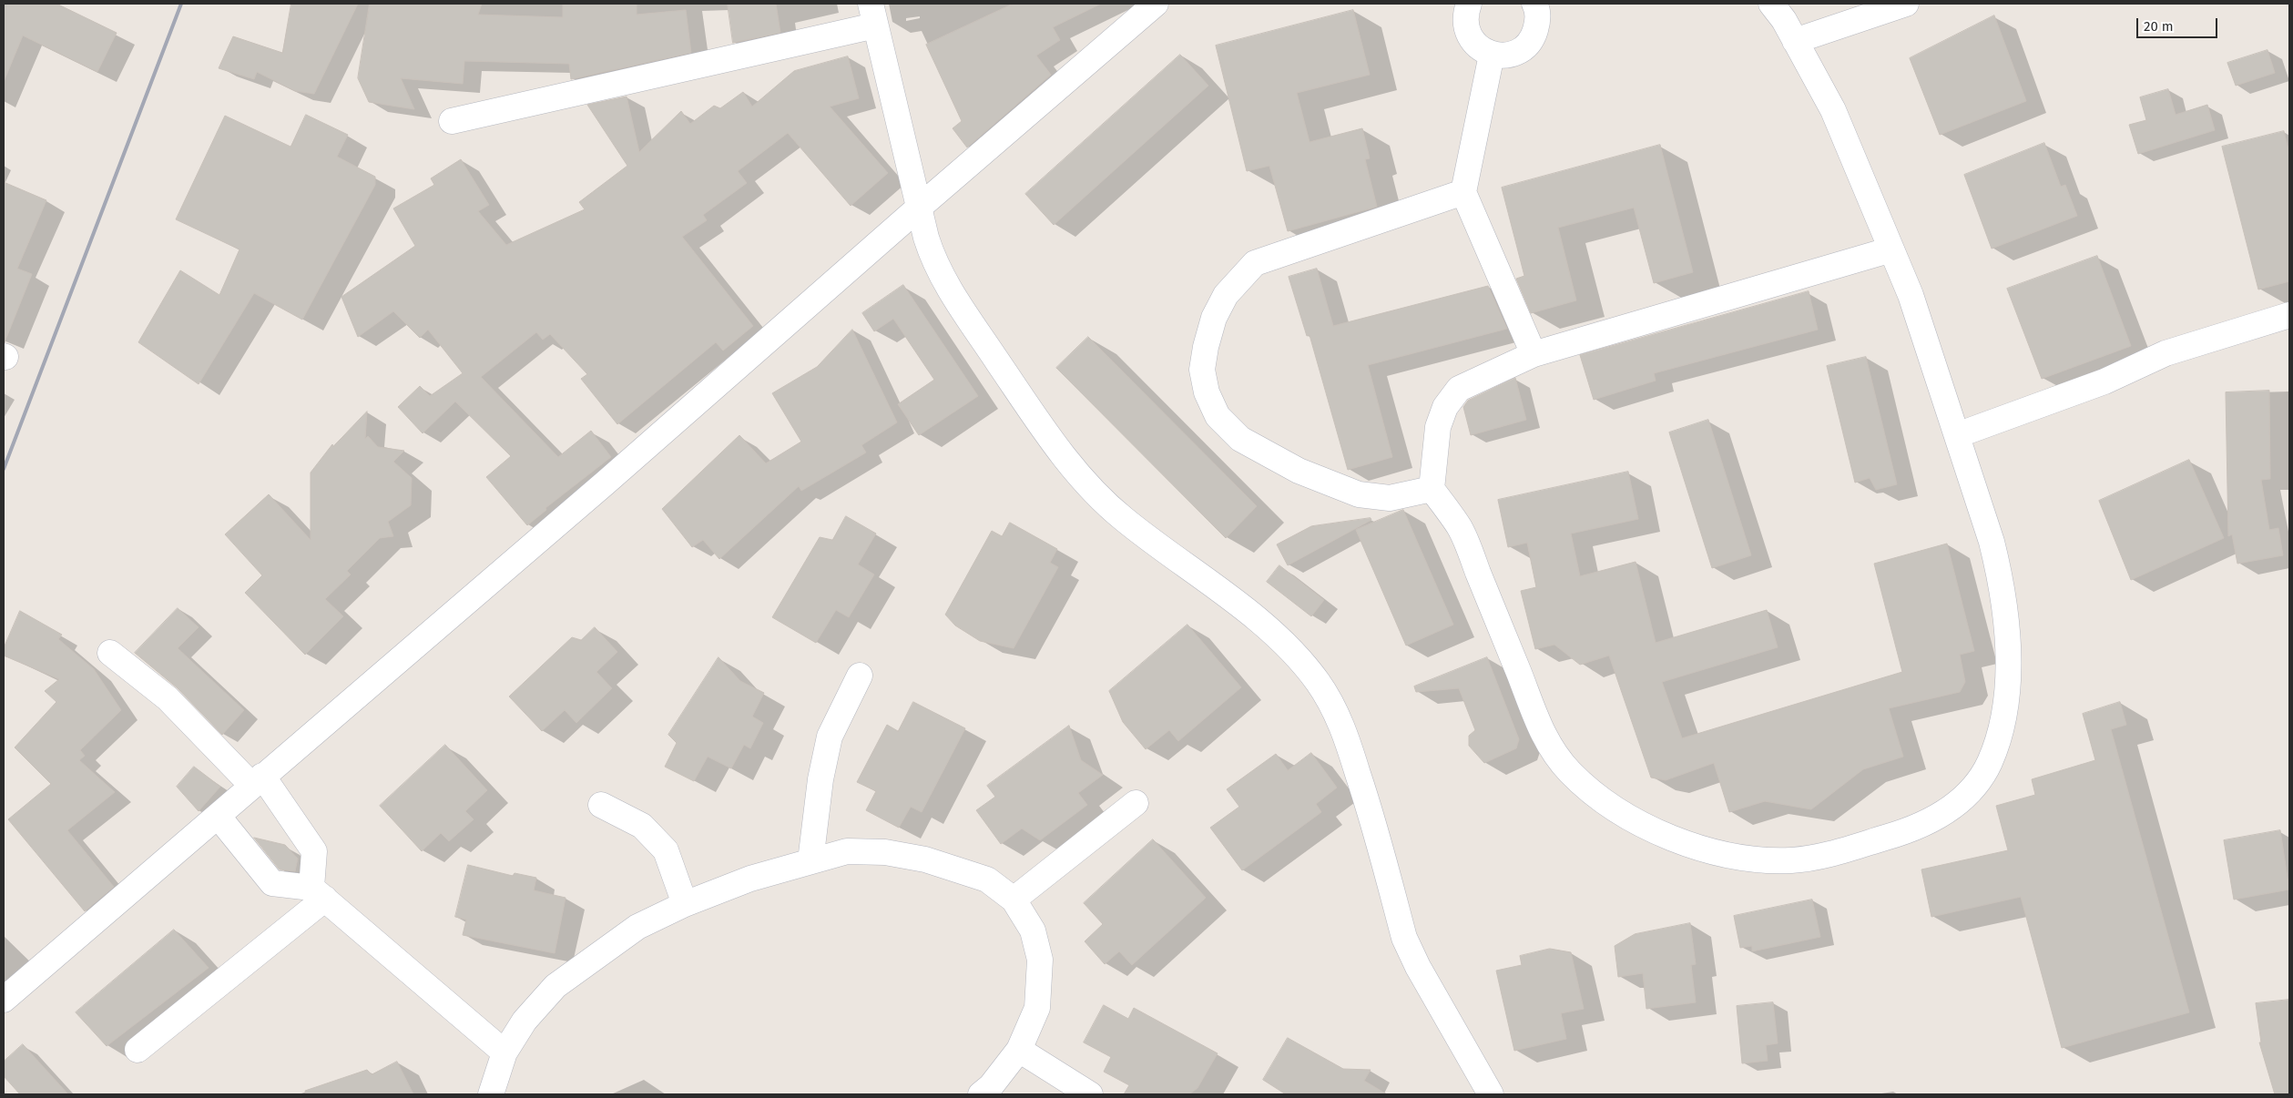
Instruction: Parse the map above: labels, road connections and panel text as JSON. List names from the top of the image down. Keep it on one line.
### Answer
{"scale_bar":"20 m"}
